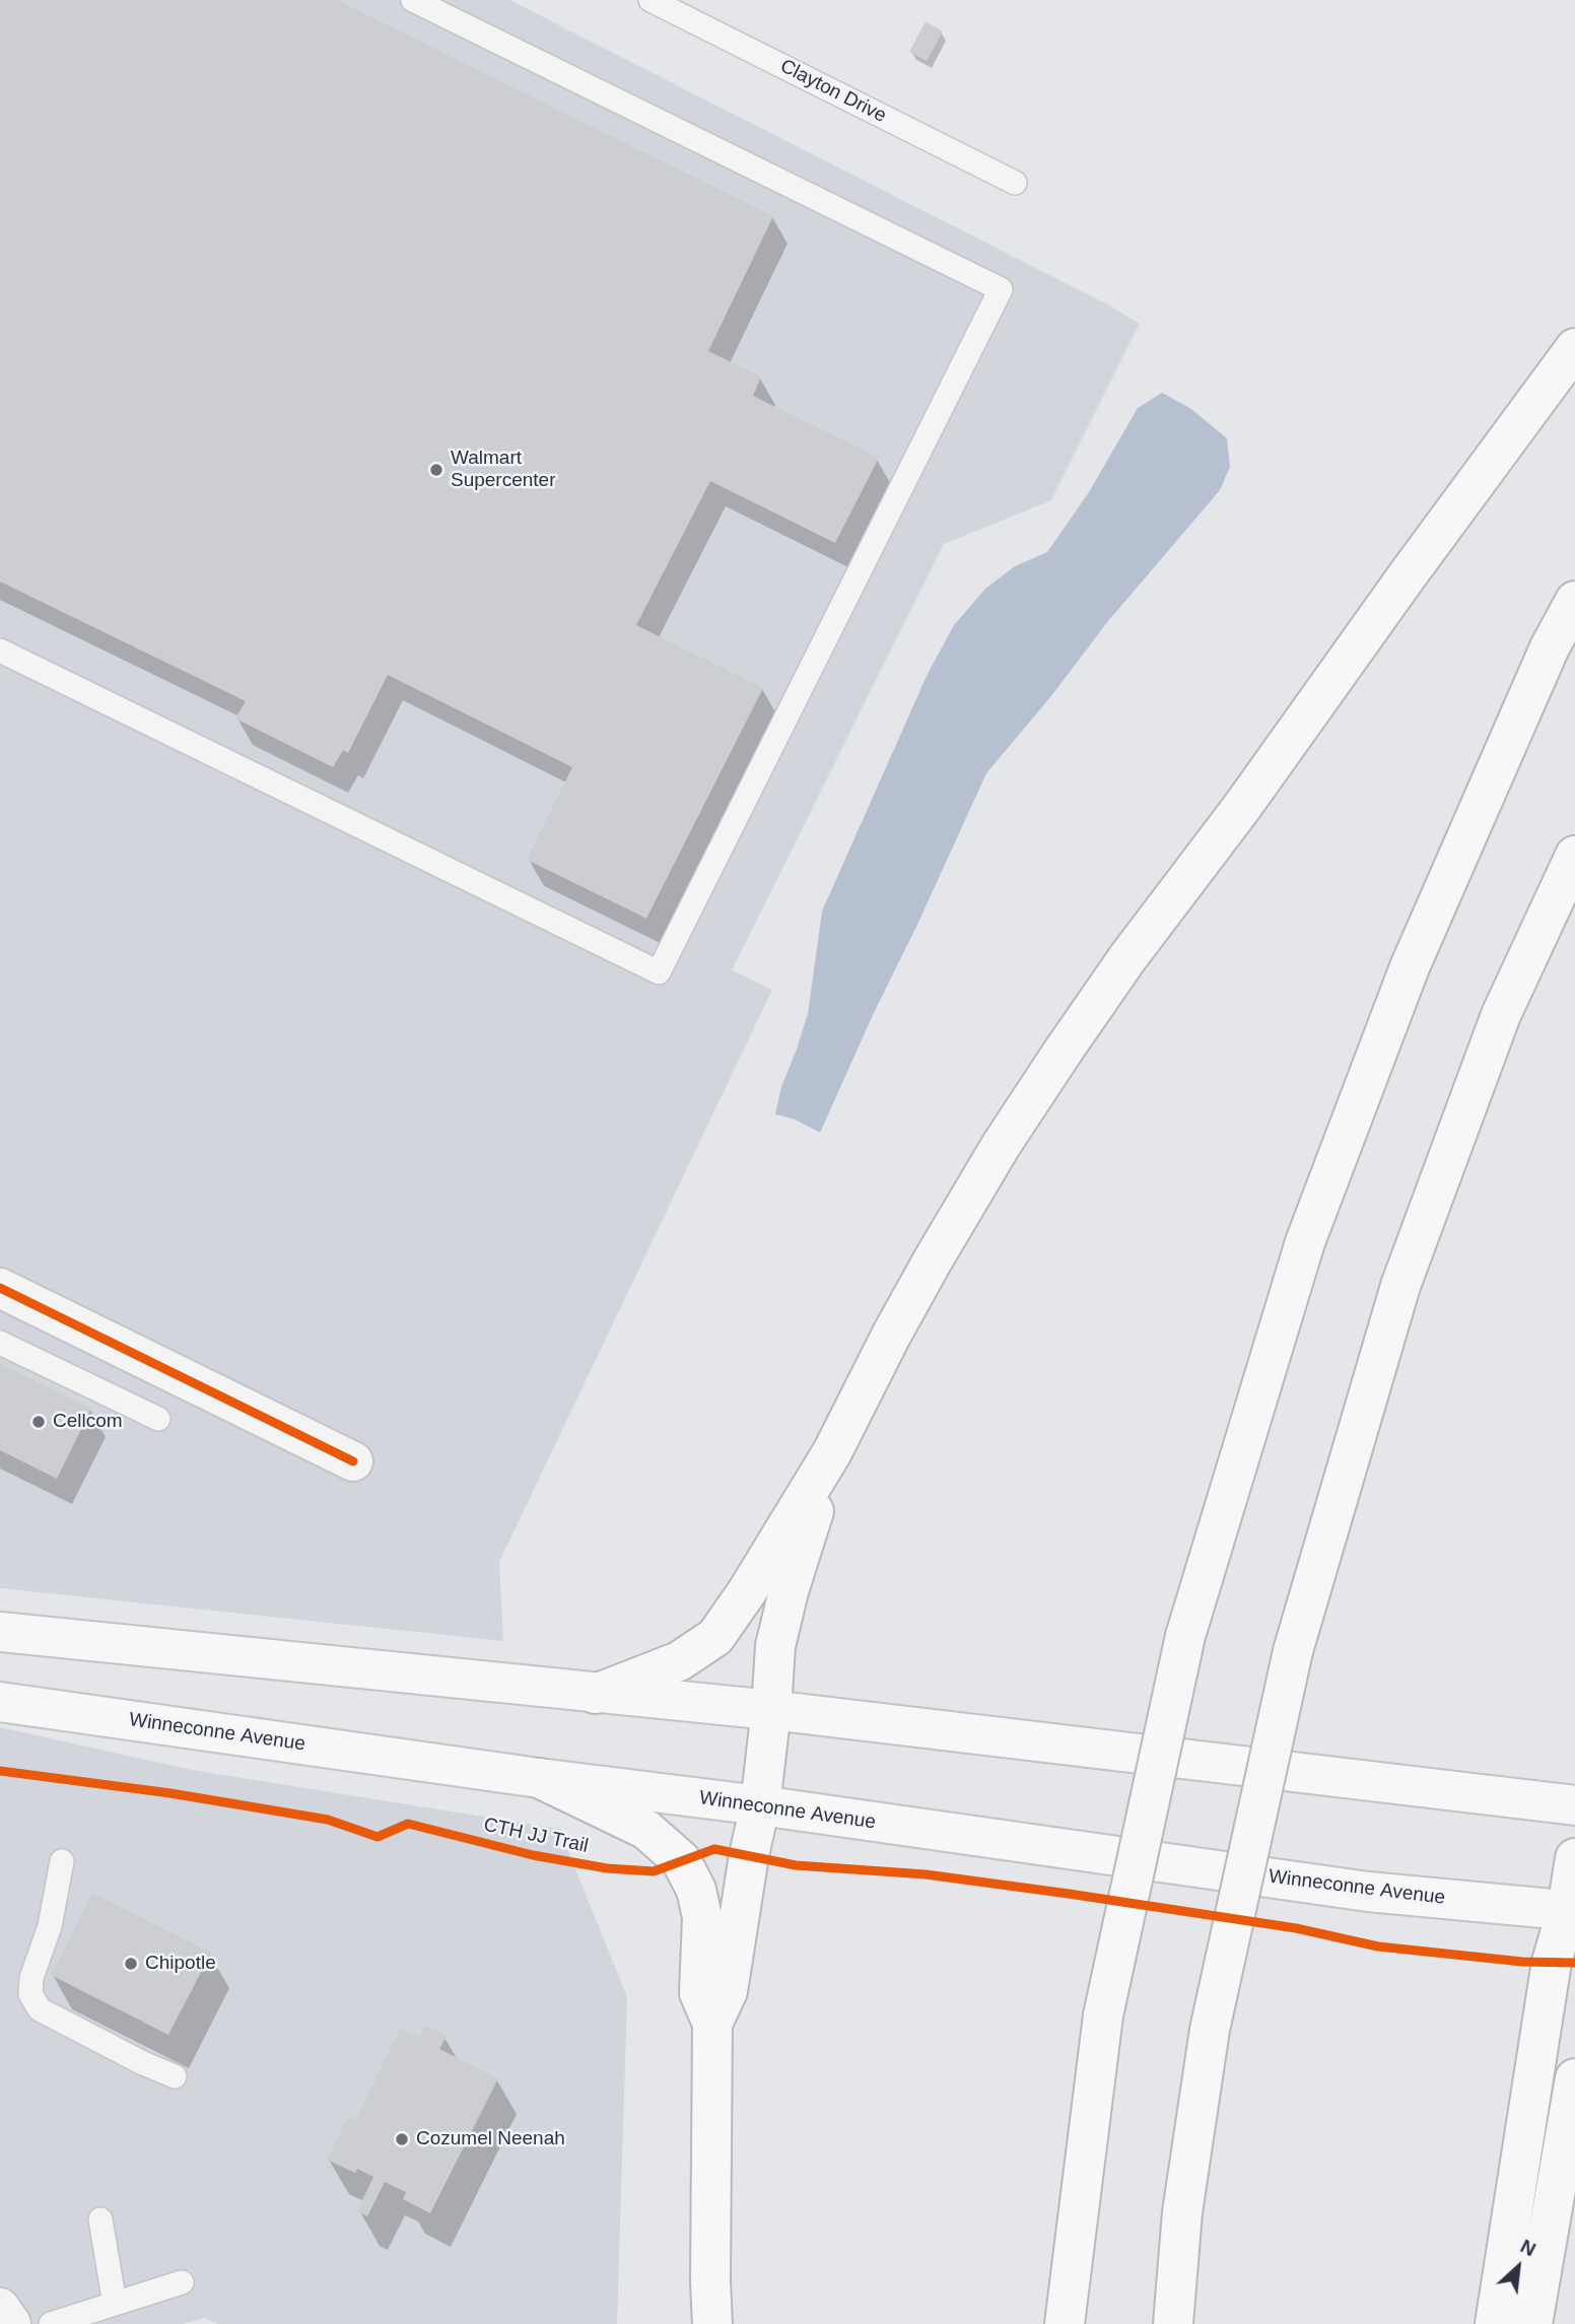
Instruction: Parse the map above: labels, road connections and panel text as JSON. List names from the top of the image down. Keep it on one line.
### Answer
{"streets":{"main road":["Winneconne Avenue"],"lane":["Clayton Drive"],"cycle path":["CTH JJ Trail"]},"places":["Walmart Supercenter","Cellcom","Chipotle","Cozumel Neenah"],"north":"top right"}
